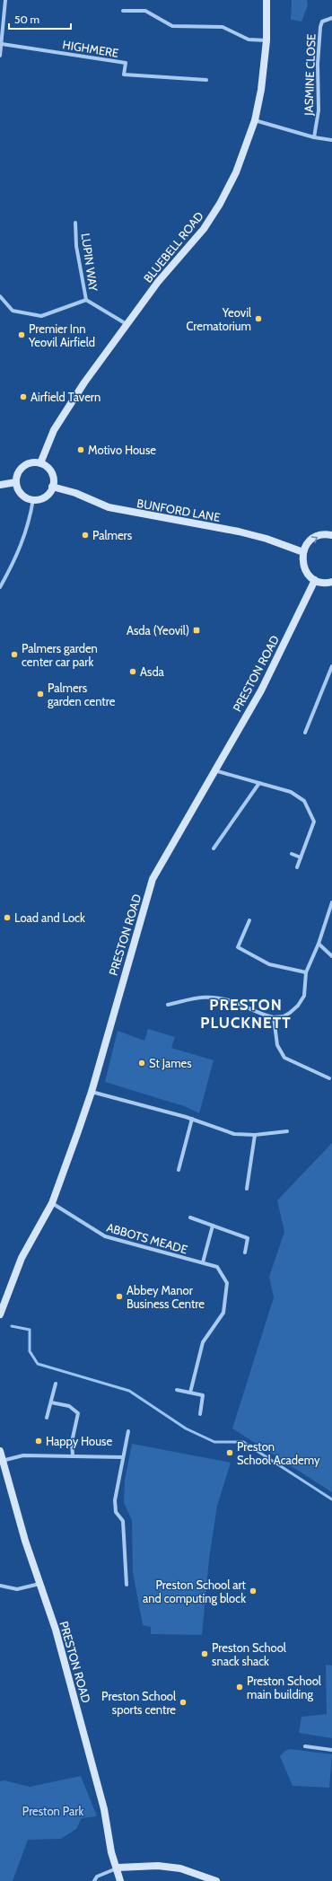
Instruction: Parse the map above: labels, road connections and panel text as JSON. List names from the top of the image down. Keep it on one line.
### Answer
{"streets":{"street":["HIGHMERE","JASMINE CLOSE","BLUEBELL ROAD","LUPIN WAY","BUNFORD LANE","PRESTON ROAD","ABBOTS MEADE"]},"crossings":[["BLUEBELL ROAD","LUPIN WAY"],["BLUEBELL ROAD","BUNFORD LANE"],["PRESTON ROAD","ABBOTS MEADE"]],"districts":["PRESTON PLUCKNETT"],"parks":["Preston Park"],"places":{"other":["Yeovil Crematorium","Premier Inn Yeovil Airfield","Airfield Tavern","Motivo House","Palmers","Palmers garden center car park","Asda","Palmers garden centre","Load and Lock","St James","Abbey Manor Business Centre","Happy House","Preston School Academy","Preston School art and computing block","Preston School snack shack","Preston School main building","Preston School sports centre"],"transit":["Asda (Yeovil)"]},"scale_bar":"50 m"}
